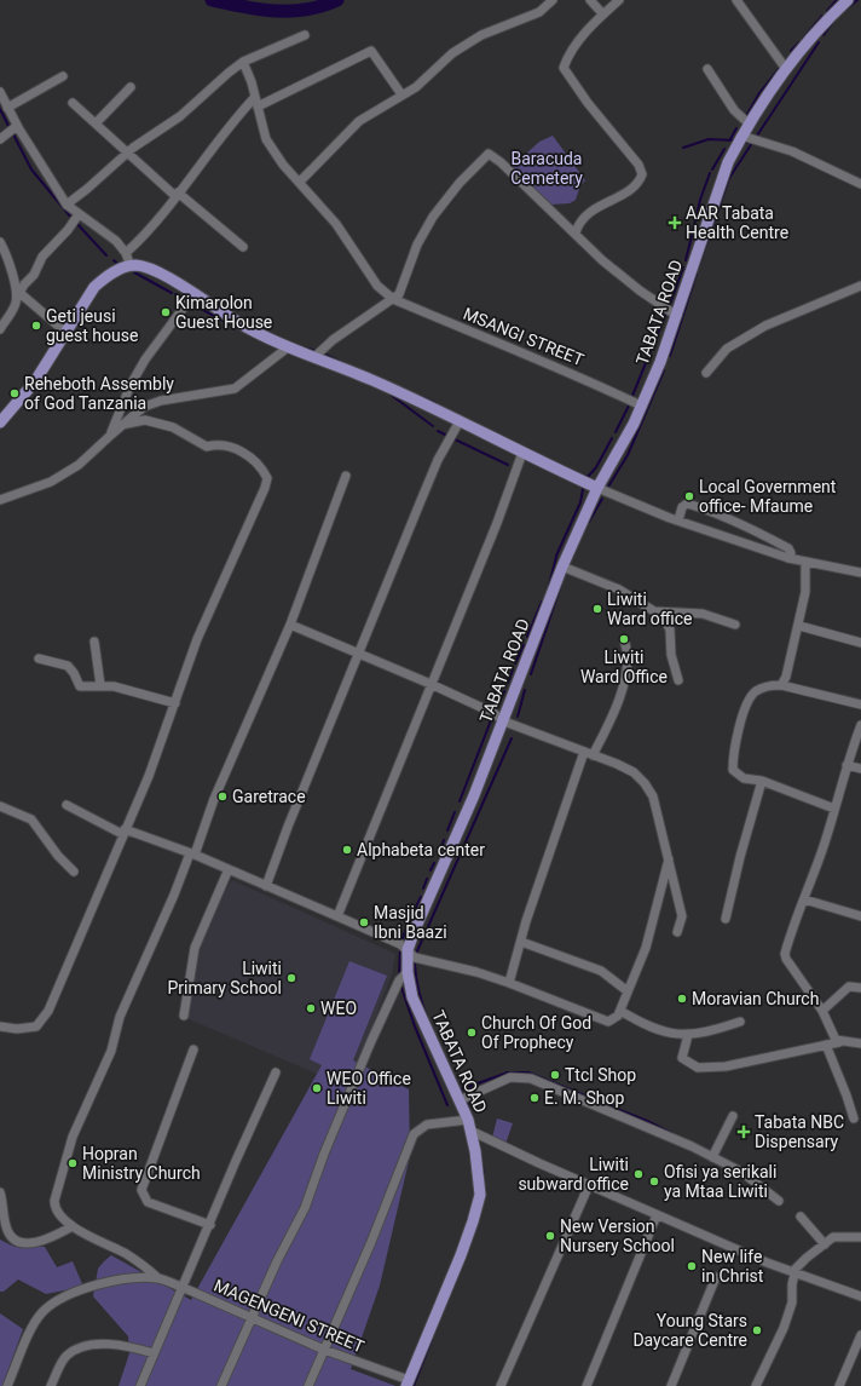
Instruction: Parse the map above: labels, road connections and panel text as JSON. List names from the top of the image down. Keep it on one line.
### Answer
{"streets":{"main road":["TABATA ROAD"],"street":["MSANGI STREET","MAGENGENI STREET"]},"crossings":[["TABATA ROAD","MSANGI STREET"],["TABATA ROAD","MAGENGENI STREET"]],"parks":["Baracuda Cemetery"],"places":{"health":["AAR Tabata Health Centre","Tabata NBC Dispensary"],"other":["Kimarolon Guest House","Geti jeusi guest house","Reheboth Assembly of God Tanzania","Local Government office- Mfaume","Liwiti Ward office","Liwiti Ward Office","Garetrace","Alphabeta center","Masjid Ibni Baazi","Liwiti Primary School","Moravian Church","WEO","Church Of God Of Prophecy","Ttcl Shop","WEO Office Liwiti","E. M. Shop","Hopran Ministry Church","Liwiti subward office","Ofisi ya serikali ya Mtaa Liwiti","New Version Nursery School","New life in Christ","Young Stars Daycare Centre"]}}
